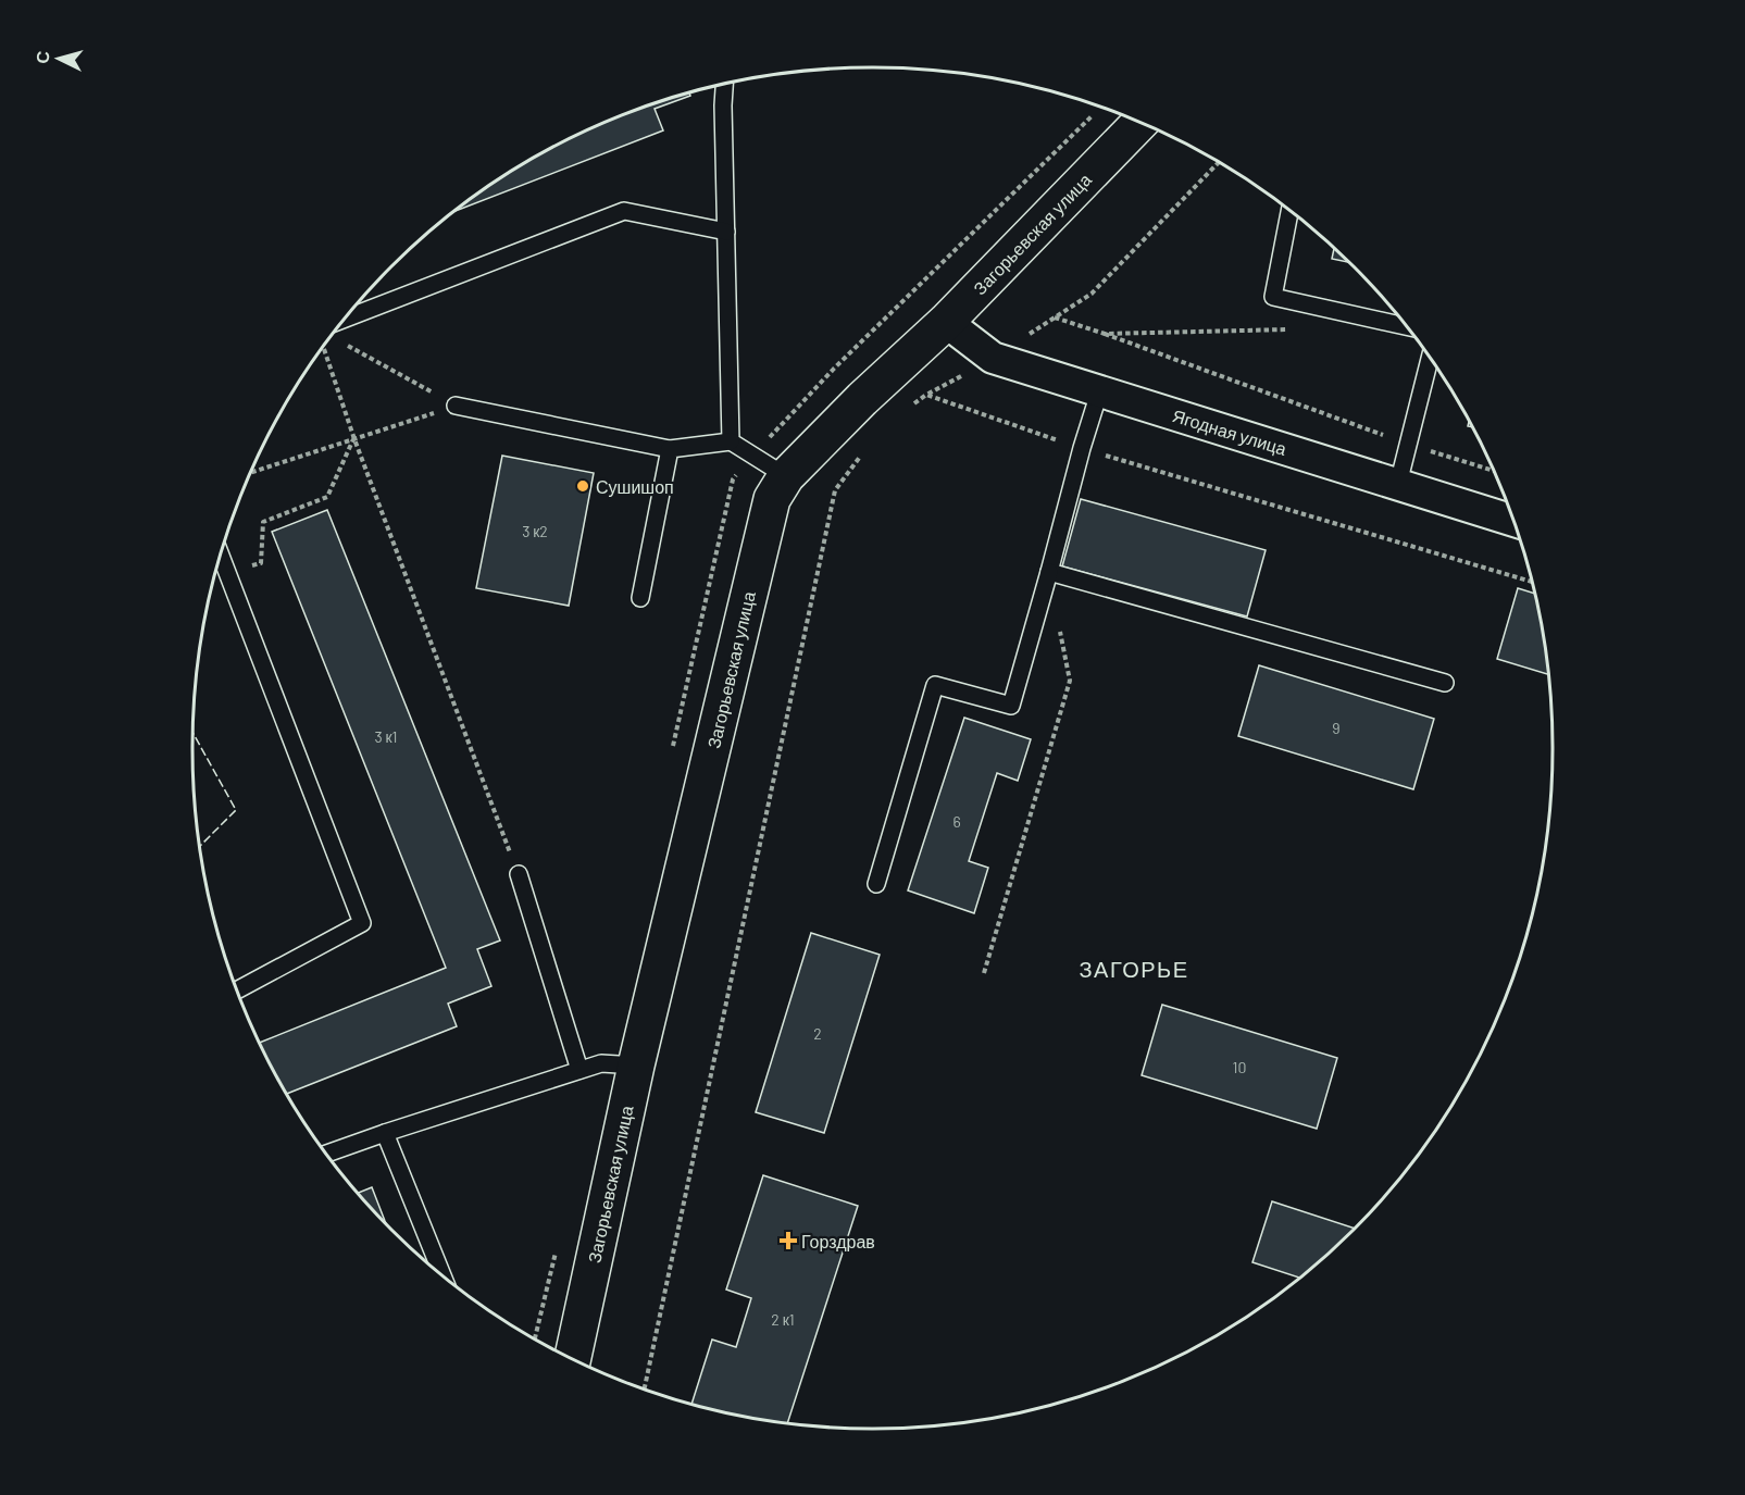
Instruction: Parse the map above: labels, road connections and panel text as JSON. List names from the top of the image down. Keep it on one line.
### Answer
{"streets":{"street":["Загорьевская улица","Ягодная улица"]},"crossings":[["Загорьевская улица","Ягодная улица"]],"districts":["ЗАГОРЬЕ"],"places":{"other":["Сушишоп"],"health":["Горздрав"]},"house_numbers":["3 к2","9","3 к1","6","2","10","2 к1"],"north":"left"}
